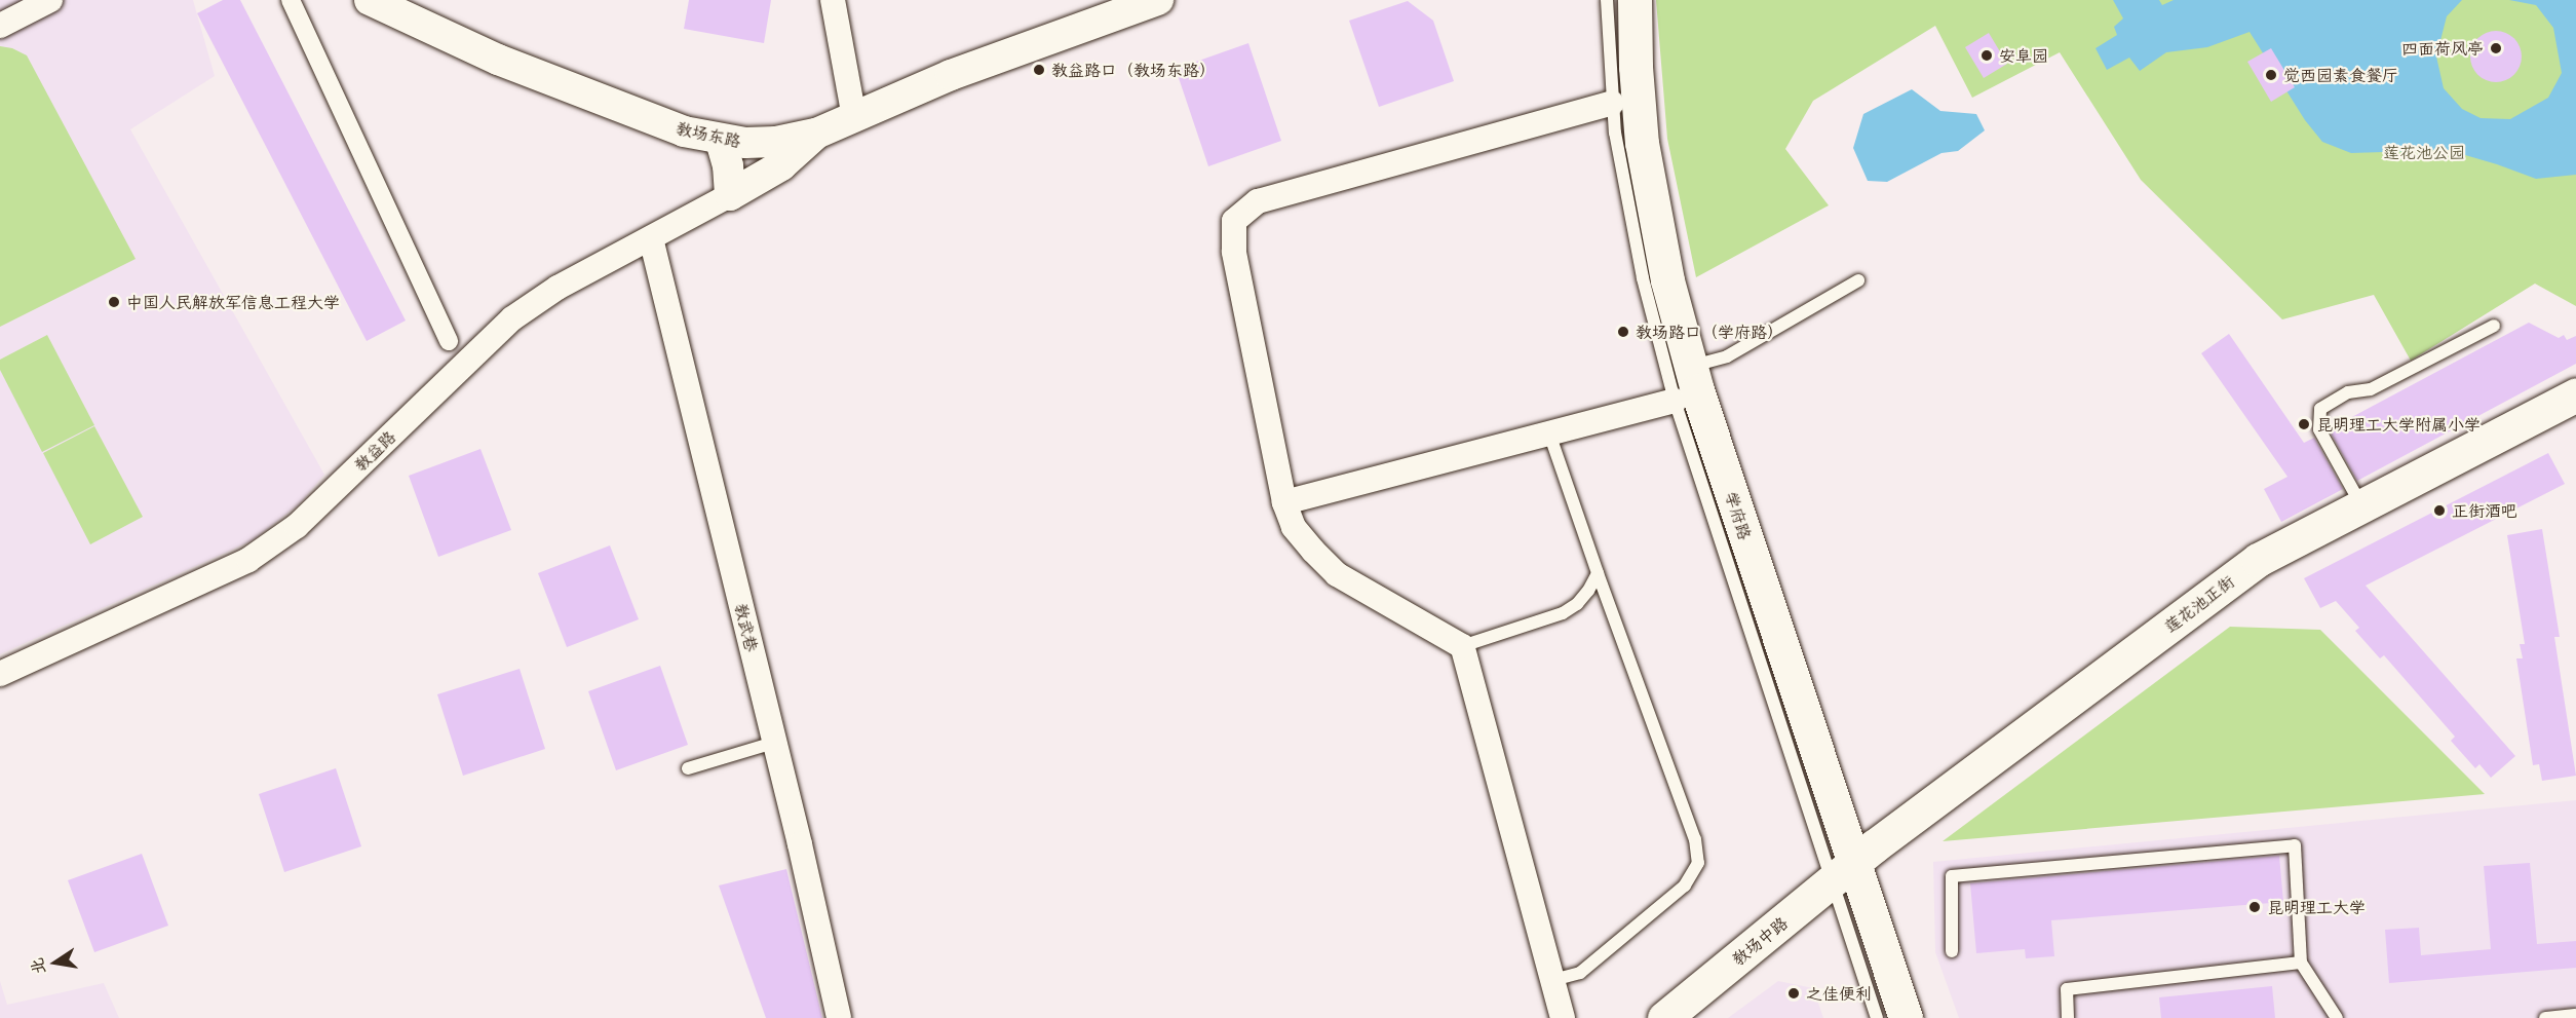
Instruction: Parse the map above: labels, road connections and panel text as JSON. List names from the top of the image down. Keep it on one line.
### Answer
{"streets":{"main road":["学府路","莲花池正街","教场中路"],"street":["教场东路","教益路","教武巷"]},"crossings":[["教益路","教武巷"],["学府路","莲花池正街"],["学府路","教场中路"],["莲花池正街","教场中路"]],"parks":["莲花池公园"],"places":["四面荷风亭","安阜园","教益路口（教场东路）","觉西园素食餐厅","中国人民解放军信息工程大学","教场路口（学府路）","昆明理工大学附属小学","正街酒吧","昆明理工大学","之佳便利"],"north":"left"}
